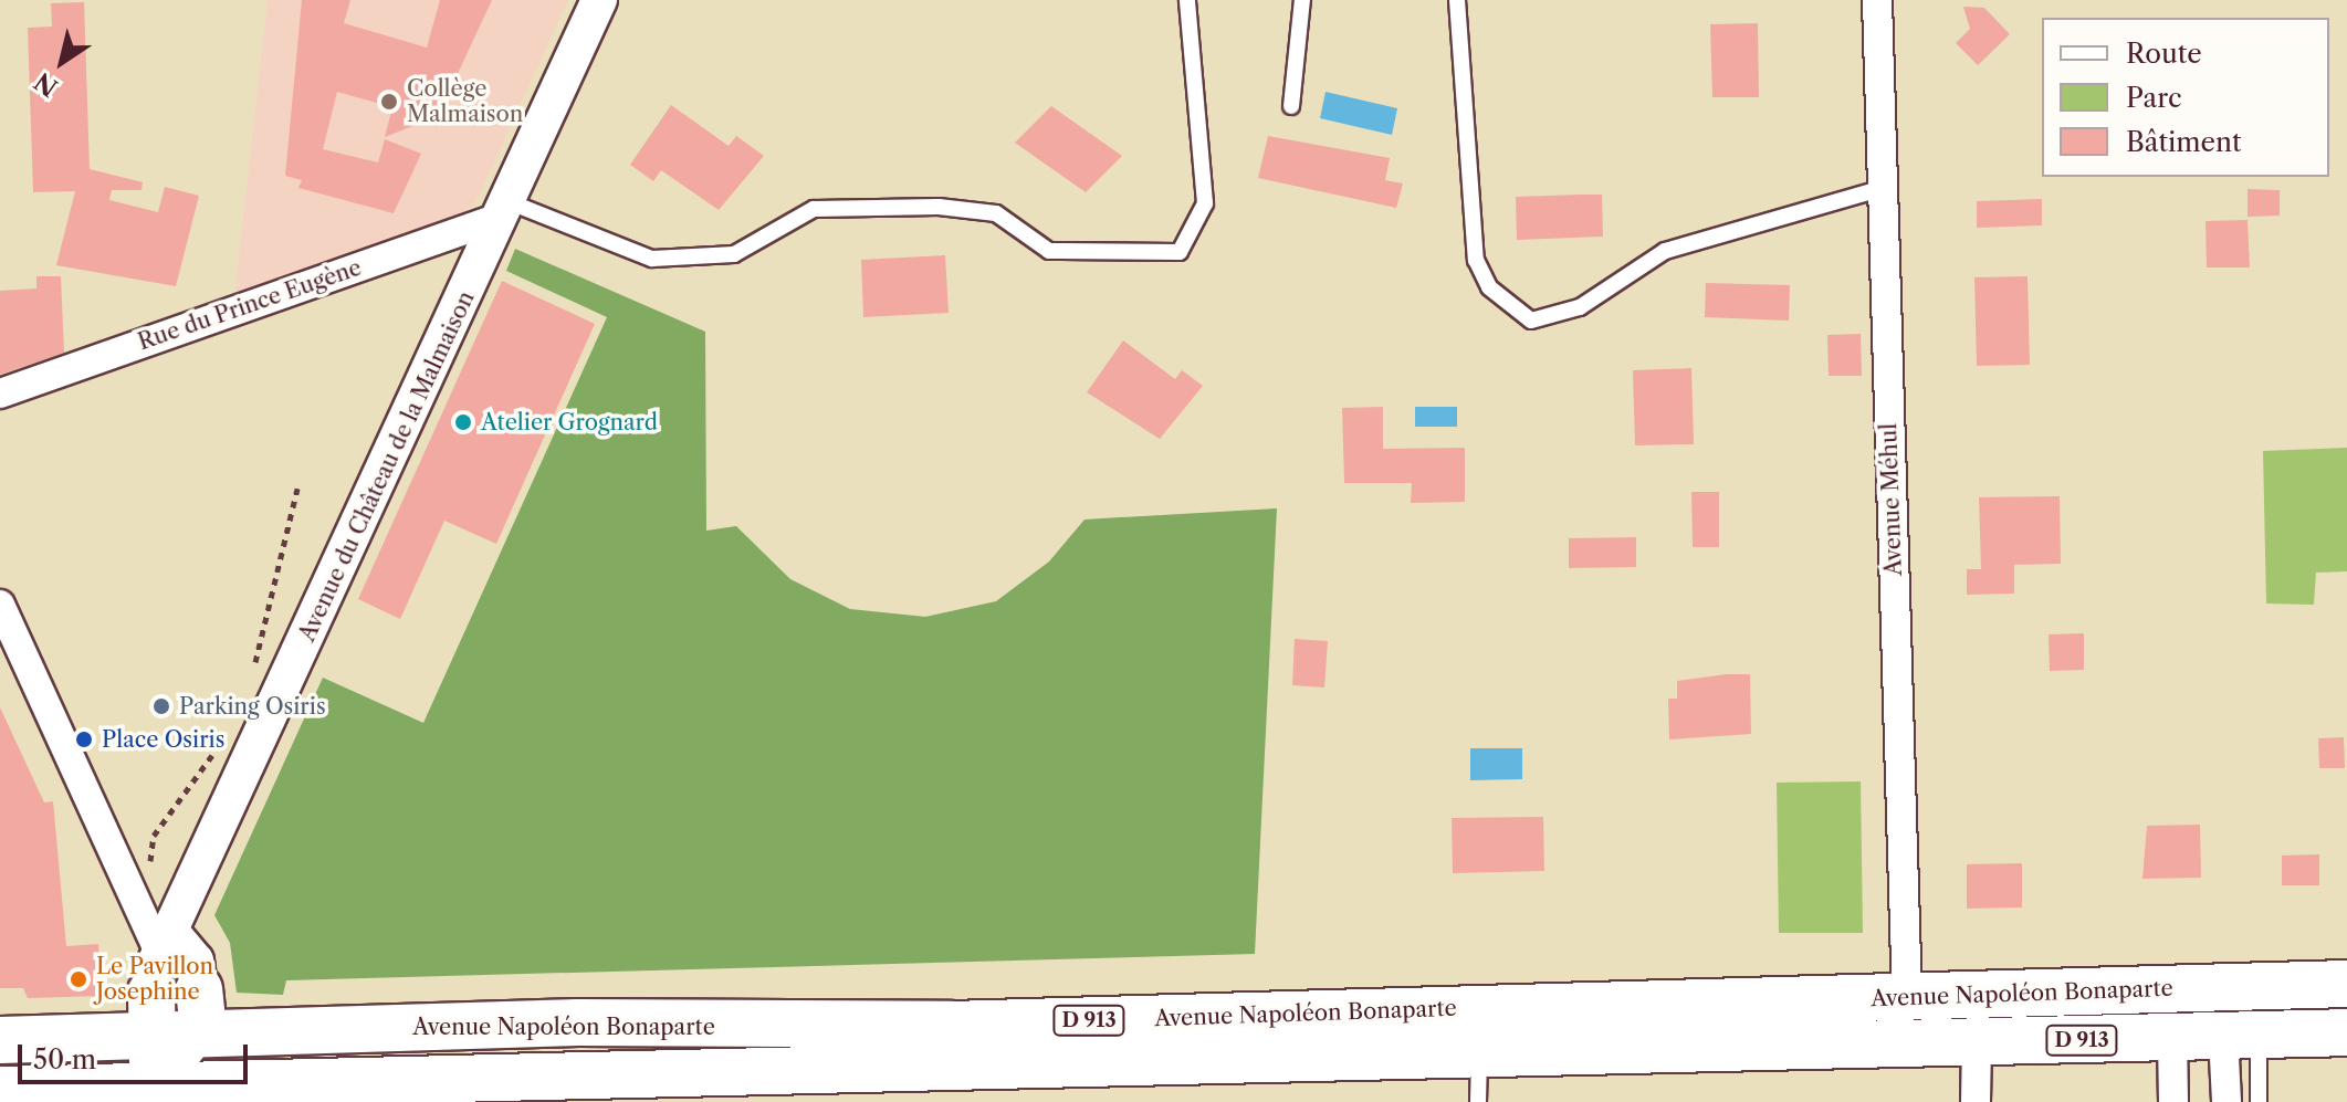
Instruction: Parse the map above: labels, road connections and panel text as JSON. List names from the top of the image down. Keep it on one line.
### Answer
{"streets":{"main road":["Avenue Napoléon Bonaparte","D 913"],"street":["Rue du Prince Eugène","Avenue du Château de la Malmaison","Avenue Méhul"]},"crossings":[["Rue du Prince Eugène","Avenue du Château de la Malmaison"],["Avenue du Château de la Malmaison","Avenue Napoléon Bonaparte"],["Avenue Méhul","Avenue Napoléon Bonaparte"],["Avenue Napoléon Bonaparte","D 913"]],"places":["Collège Malmaison","Atelier Grognard","Parking Osiris","Place Osiris","Le Pavillon Josephine"],"legend":["Route","Parc","Bâtiment"],"scale_bar":"50 m","north":"bottom left"}
